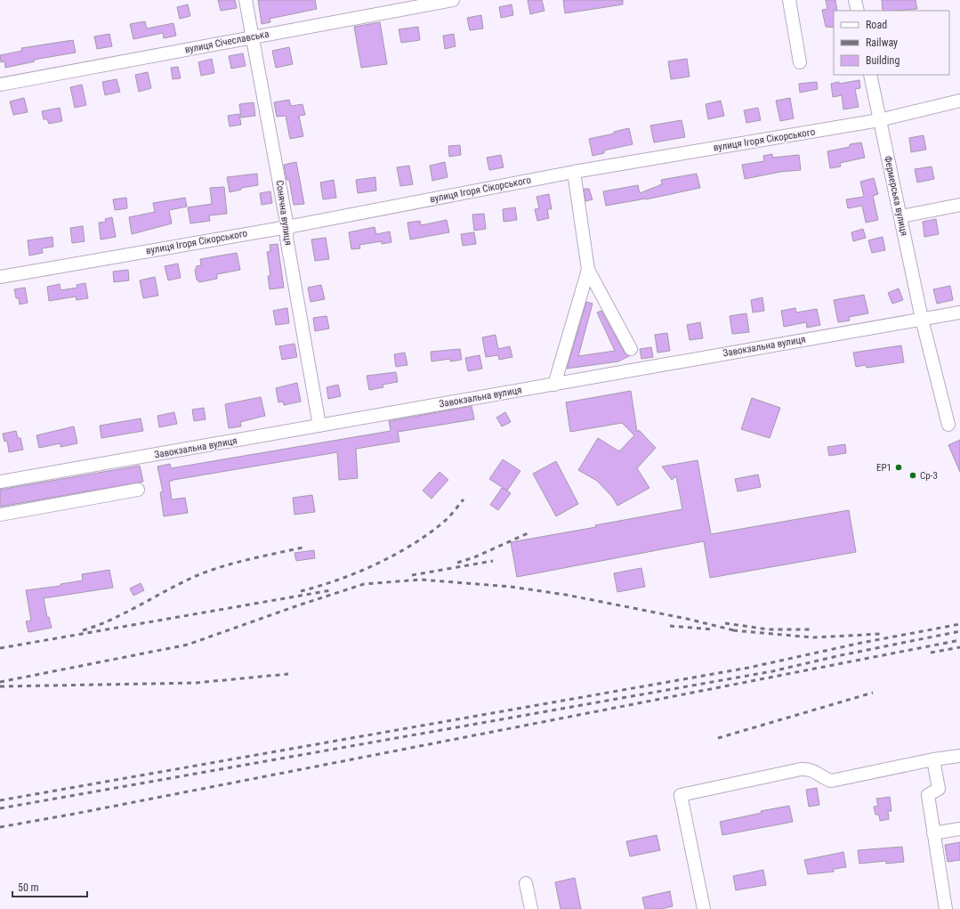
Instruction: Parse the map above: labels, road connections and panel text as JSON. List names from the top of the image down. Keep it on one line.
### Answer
{"streets":{"street":["вулиця Січеславська","вулиця Ігоря Сікорського","Фермерська вулиця","Сонячна вулиця","Завокзальна вулиця"]},"crossings":[["вулиця Січеславська","Сонячна вулиця"],["вулиця Ігоря Сікорського","Фермерська вулиця"],["вулиця Ігоря Сікорського","Сонячна вулиця"],["Фермерська вулиця","Завокзальна вулиця"],["Сонячна вулиця","Завокзальна вулиця"]],"places":["ЕР1","Ср-3"],"legend":["Road","Railway","Building"],"scale_bar":"50 m"}
